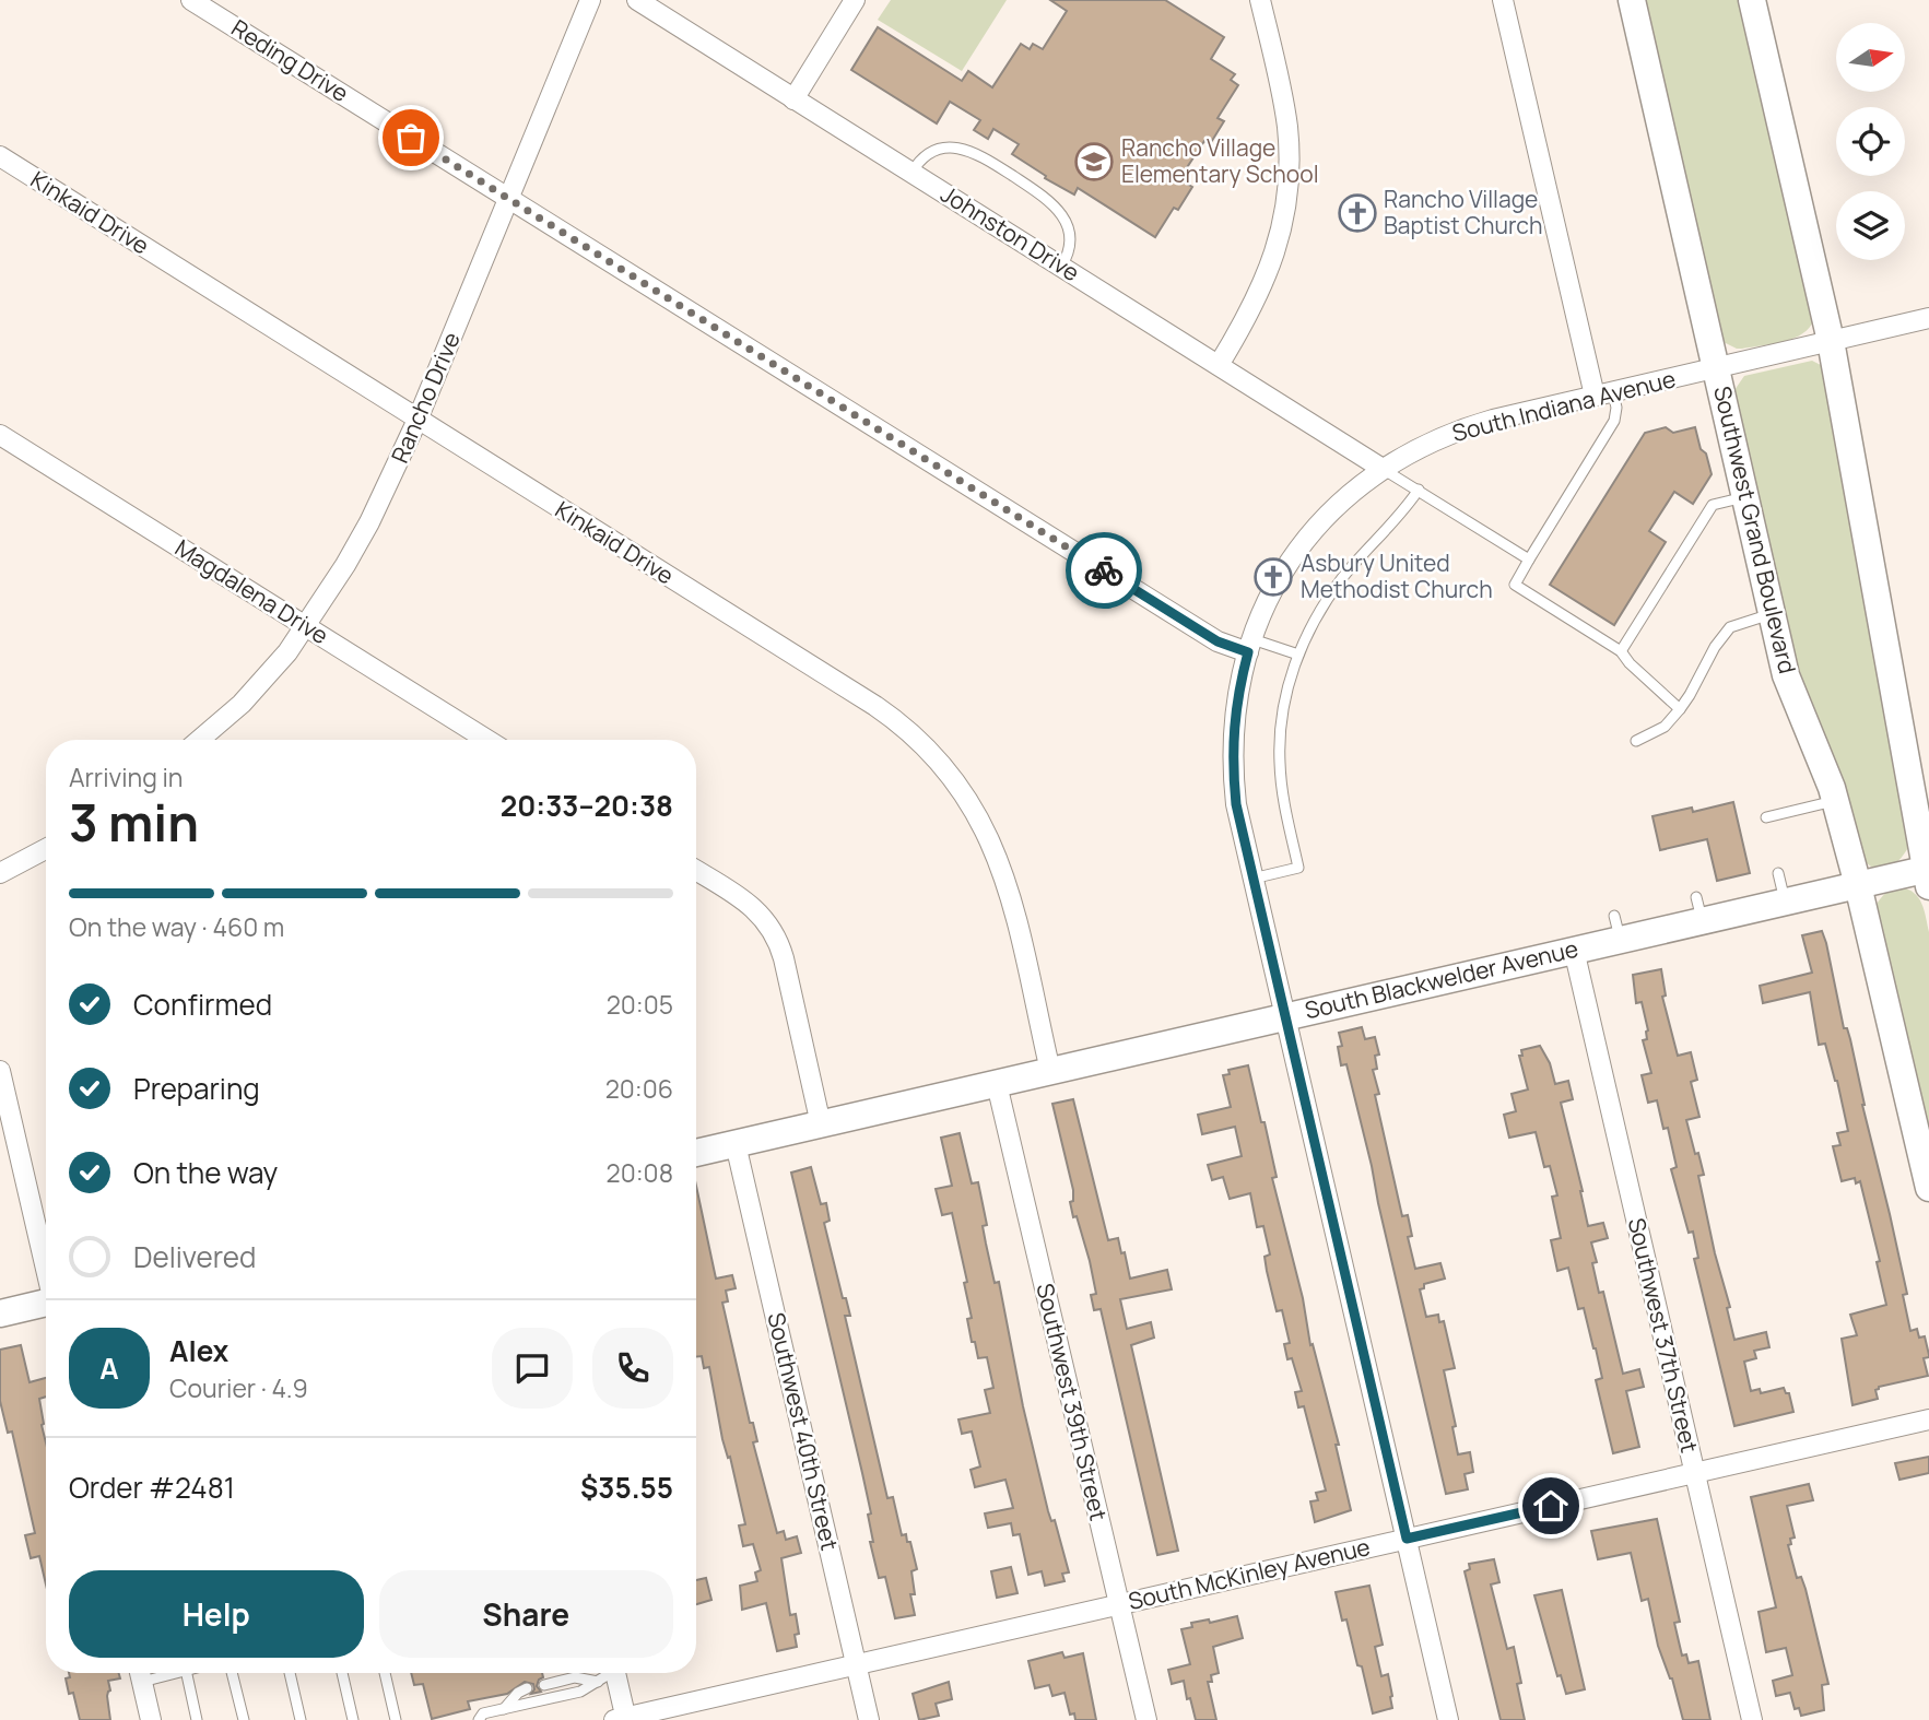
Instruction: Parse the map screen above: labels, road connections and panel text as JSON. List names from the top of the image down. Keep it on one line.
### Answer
{"streets":{"street":["Reding Drive","Kinkaid Drive","Johnston Drive","Rancho Drive","South Indiana Avenue","Southwest Grand Boulevard","Magdalena Drive","South Blackwelder Avenue","Southwest 37th Street","Southwest 39th Street","Southwest 40th Street","South McKinley Avenue"]},"crossings":[["Reding Drive","Rancho Drive"],["Reding Drive","South Indiana Avenue"],["Kinkaid Drive","Rancho Drive"],["Kinkaid Drive","South Blackwelder Avenue"],["Johnston Drive","South Indiana Avenue"],["Rancho Drive","Magdalena Drive"],["South Indiana Avenue","Southwest Grand Boulevard"],["South Indiana Avenue","South Blackwelder Avenue"],["South Indiana Avenue","South McKinley Avenue"],["Southwest Grand Boulevard","South Blackwelder Avenue"],["South Blackwelder Avenue","Southwest 37th Street"],["South Blackwelder Avenue","Southwest 39th Street"],["South Blackwelder Avenue","Southwest 40th Street"],["Southwest 37th Street","South McKinley Avenue"],["Southwest 39th Street","South McKinley Avenue"],["Southwest 40th Street","South McKinley Avenue"]],"places":{"school or university":["Rancho Village Elementary School"],"church":["Rancho Village Baptist Church","Asbury United Methodist Church"]},"north":"right","page":{"heading":["3 min","Arriving in","20:33–20:38"],"panel":["Alex","Courier · 4.9","Order #2481","$35.55"],"bar":"On the way · 460 m","list":[["Confirmed","20:05"],["Preparing","20:06"],["On the way","20:08"],"Delivered"],"round":"A","buttons":["Help","Share"]}}
